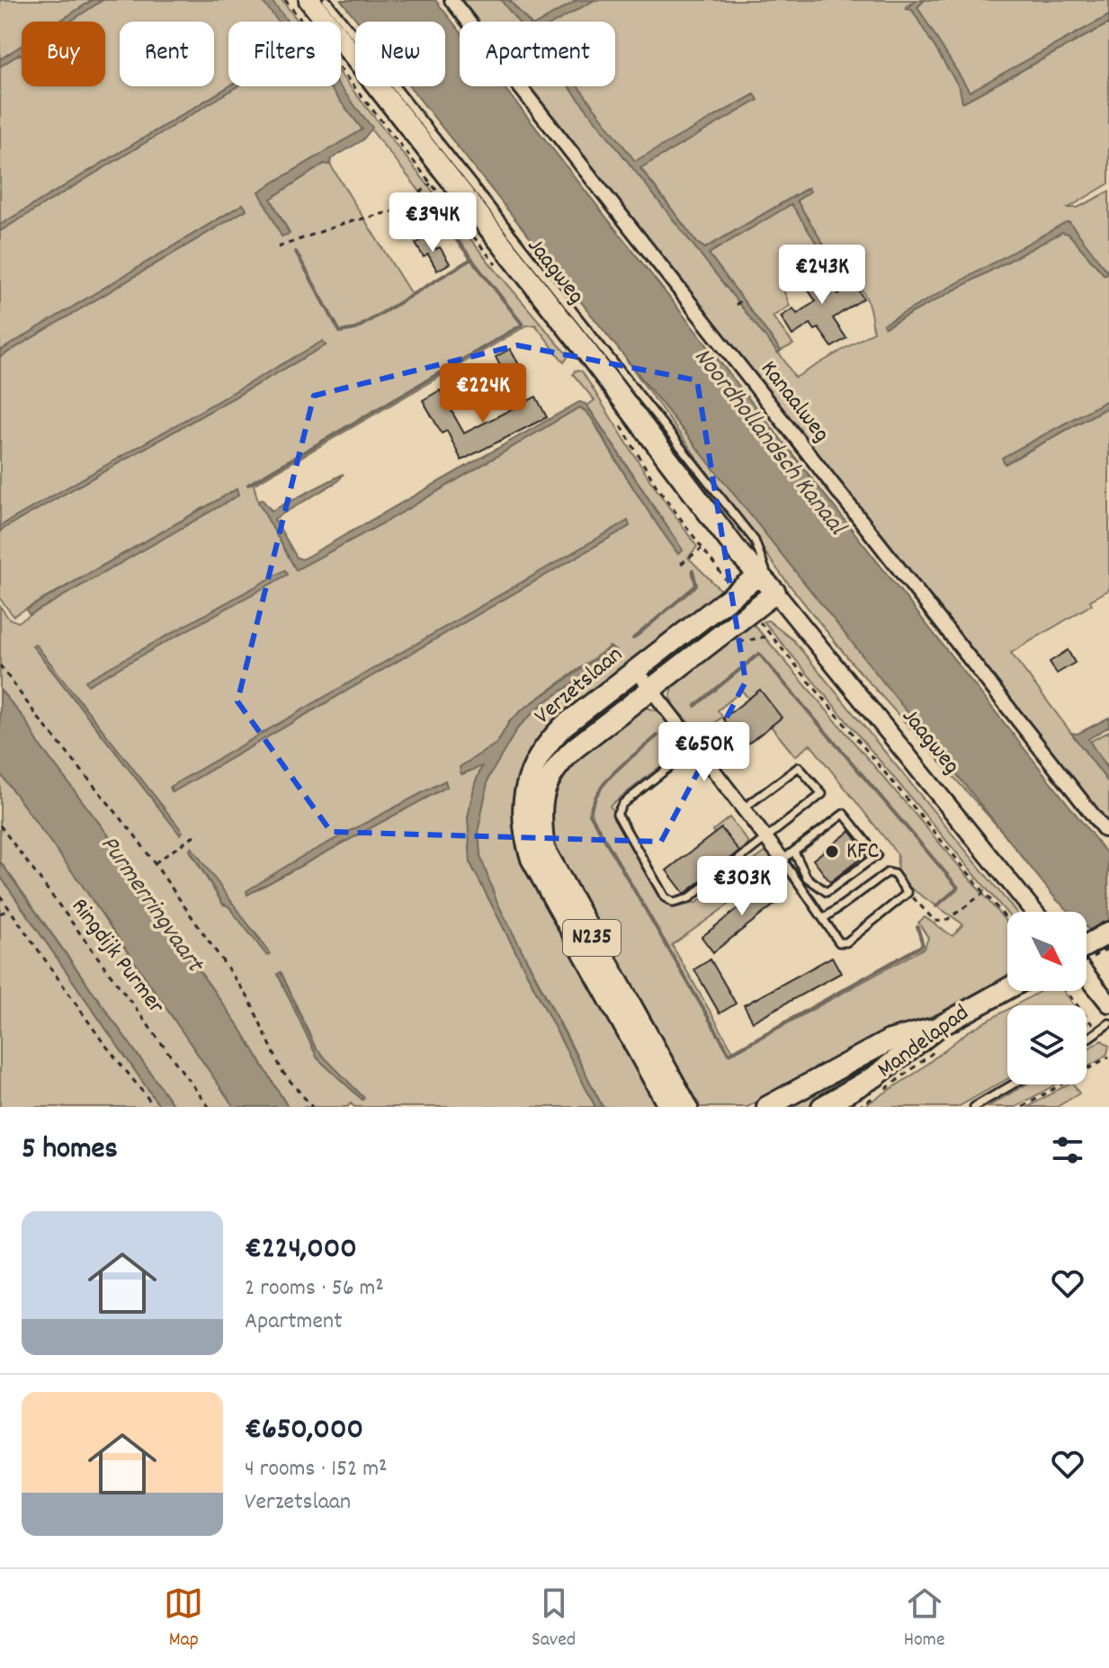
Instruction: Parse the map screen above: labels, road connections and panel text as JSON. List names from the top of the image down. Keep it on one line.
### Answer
{"streets":{"main road":["Jaagweg","Verzetslaan","N235"],"street":["Kanaalweg"],"path":["Ringdijk Purmer","Mandelapad"]},"crossings":[["Jaagweg","Verzetslaan"]],"water":["Noordhollandsch Kanaal","Purmerringvaart"],"places":["KFC"],"north":"bottom right","page":{"chip":["Buy","Rent","Filters","New","Apartment"],"price":["€394K","€243K","€224K","€650K","€303K"],"heading":"5 homes","list":[{"name":"€224,000","note":"2 rooms · 56 m² · Apartment"},{"name":"€650,000","note":"4 rooms · 152 m² · Verzetslaan"}],"tabs":["Map","Saved","Home"]}}
